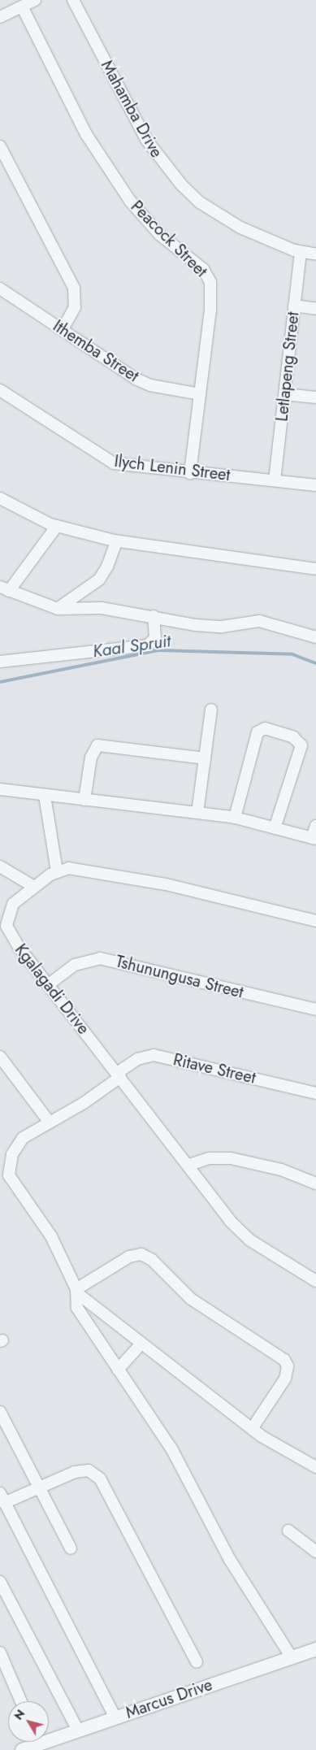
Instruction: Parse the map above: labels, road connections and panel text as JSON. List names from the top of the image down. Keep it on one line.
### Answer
{"streets":{"street":["Mahamba Drive","Peacock Street","Ithemba Street","Letlapeng Street","Ilych Lenin Street","Tshunungusa Street","Kgalagadi Drive","Ritave Street","Marcus Drive"]},"crossings":[["Mahamba Drive","Letlapeng Street"],["Peacock Street","Ithemba Street"],["Peacock Street","Ilych Lenin Street"],["Letlapeng Street","Ilych Lenin Street"],["Tshunungusa Street","Kgalagadi Drive"],["Kgalagadi Drive","Ritave Street"]],"water":["Kaal Spruit"],"north":"top left"}
